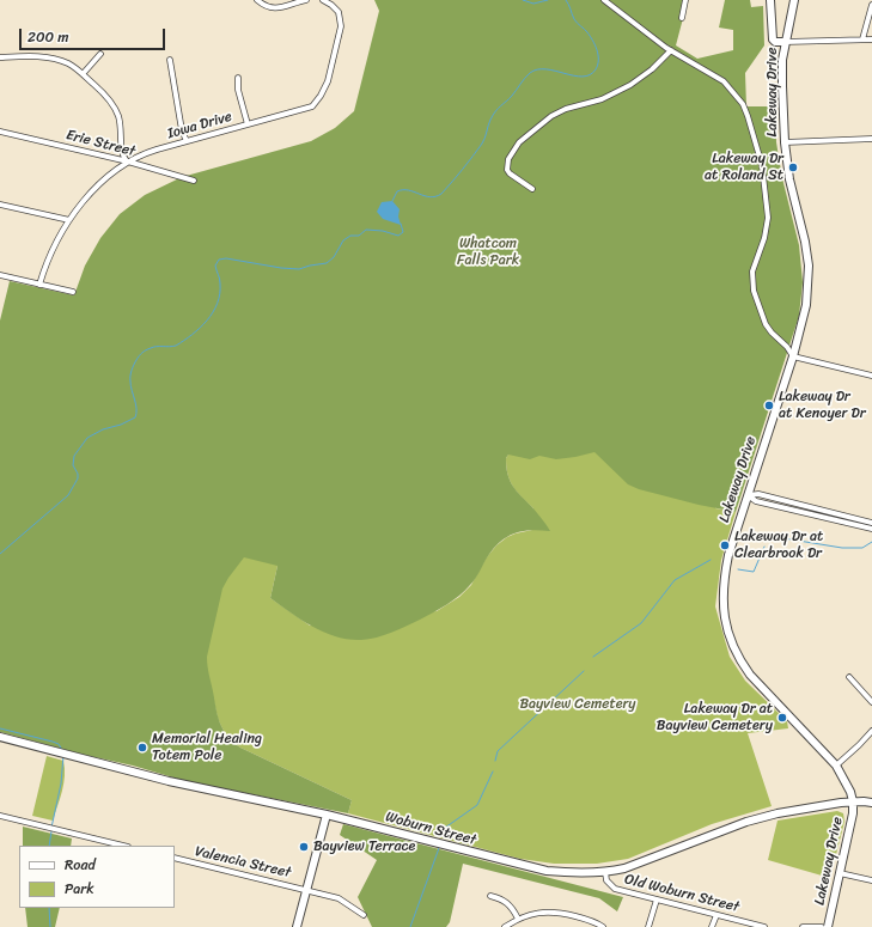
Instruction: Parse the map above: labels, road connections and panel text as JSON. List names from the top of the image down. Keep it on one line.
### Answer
{"streets":{"main road":["Lakeway Drive","Woburn Street"],"street":["Iowa Drive","Erie Street","Valencia Street","Old Woburn Street"]},"crossings":[["Lakeway Drive","Woburn Street"],["Iowa Drive","Erie Street"],["Woburn Street","Old Woburn Street"]],"parks":["Whatcom Falls Park","Bayview Cemetery"],"places":["Lakeway Dr at Roland St","Lakeway Dr at Kenoyer Dr","Lakeway Dr at Clearbrook Dr","Lakeway Dr at Bayview Cemetery","Memorial Healing Totem Pole","Bayview Terrace"],"legend":["Road","Park"],"scale_bar":"200 m"}
